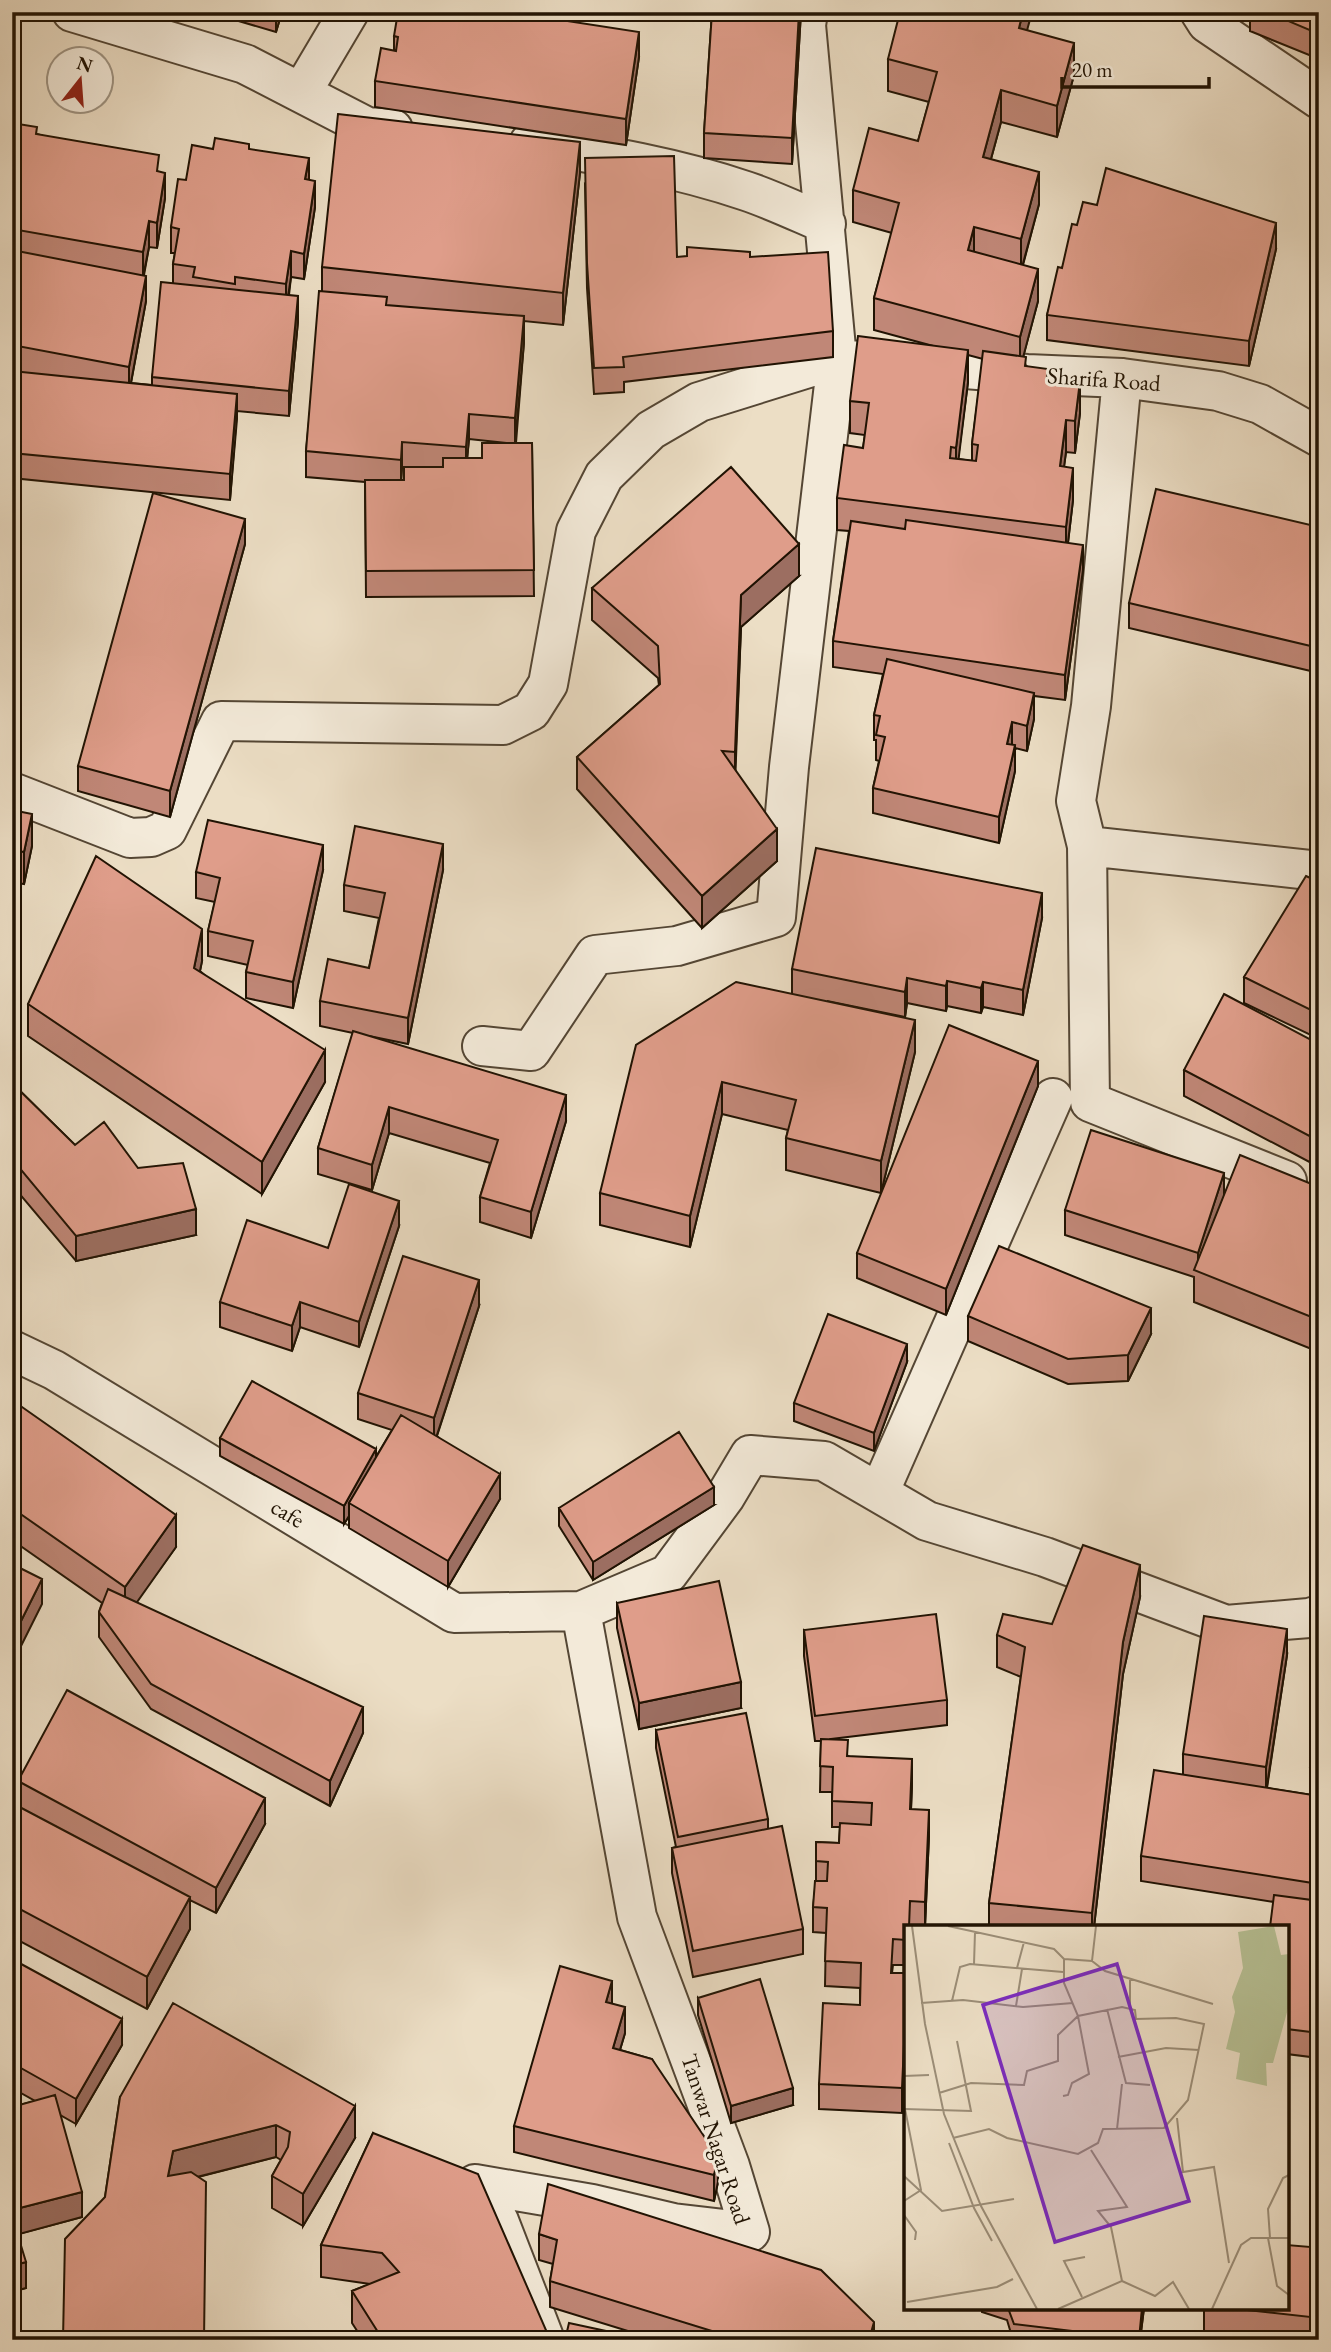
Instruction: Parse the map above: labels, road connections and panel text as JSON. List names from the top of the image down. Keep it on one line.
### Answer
{"streets":{"street":["Sharifa Road","cafe","Tanwar Nagar Road"]},"crossings":[["cafe","Tanwar Nagar Road"]],"scale_bar":"20 m","north":"top"}
